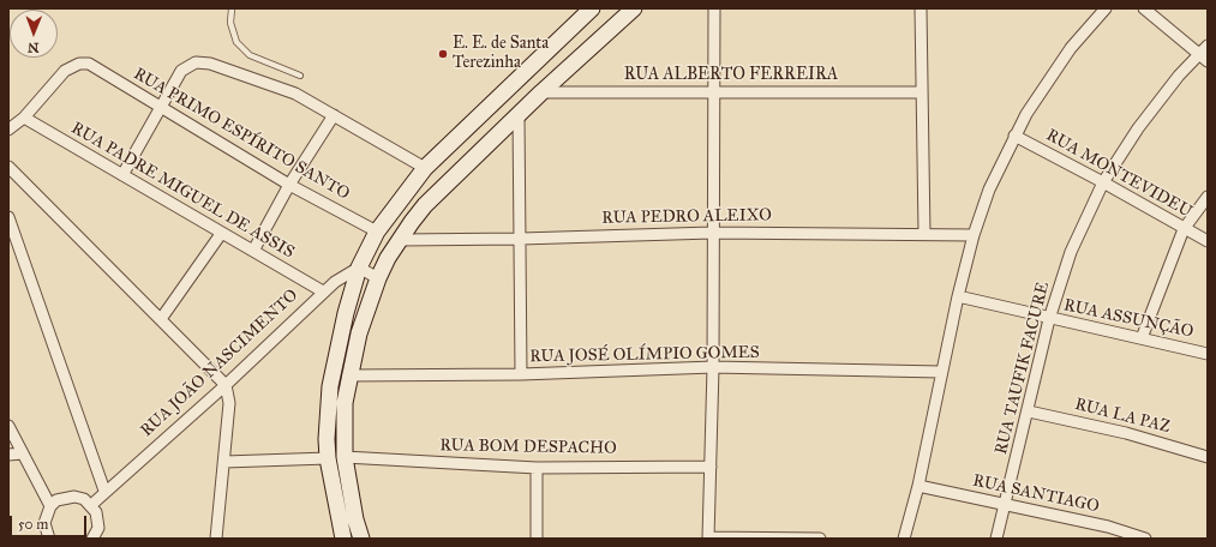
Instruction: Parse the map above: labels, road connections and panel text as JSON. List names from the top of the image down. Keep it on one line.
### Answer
{"streets":{"street":["RUA ALBERTO FERREIRA","RUA PRIMO ESPÍRITO SANTO","RUA MONTEVIDEU","RUA PADRE MIGUEL DE ASSIS","RUA PEDRO ALEIXO","RUA ASSUNÇÃO","RUA JOSÉ OLÍMPIO GOMES","RUA JOÃO NASCIMENTO","RUA TAUFIK FACURE","RUA LA PAZ","RUA BOM DESPACHO","RUA SANTIAGO"]},"crossings":[["RUA PRIMO ESPÍRITO SANTO","RUA PADRE MIGUEL DE ASSIS"],["RUA MONTEVIDEU","RUA TAUFIK FACURE"],["RUA PADRE MIGUEL DE ASSIS","RUA JOÃO NASCIMENTO"],["RUA ASSUNÇÃO","RUA TAUFIK FACURE"],["RUA TAUFIK FACURE","RUA LA PAZ"],["RUA TAUFIK FACURE","RUA SANTIAGO"]],"places":["E. E. de Santa Terezinha"],"scale_bar":"50 m","north":"bottom"}
